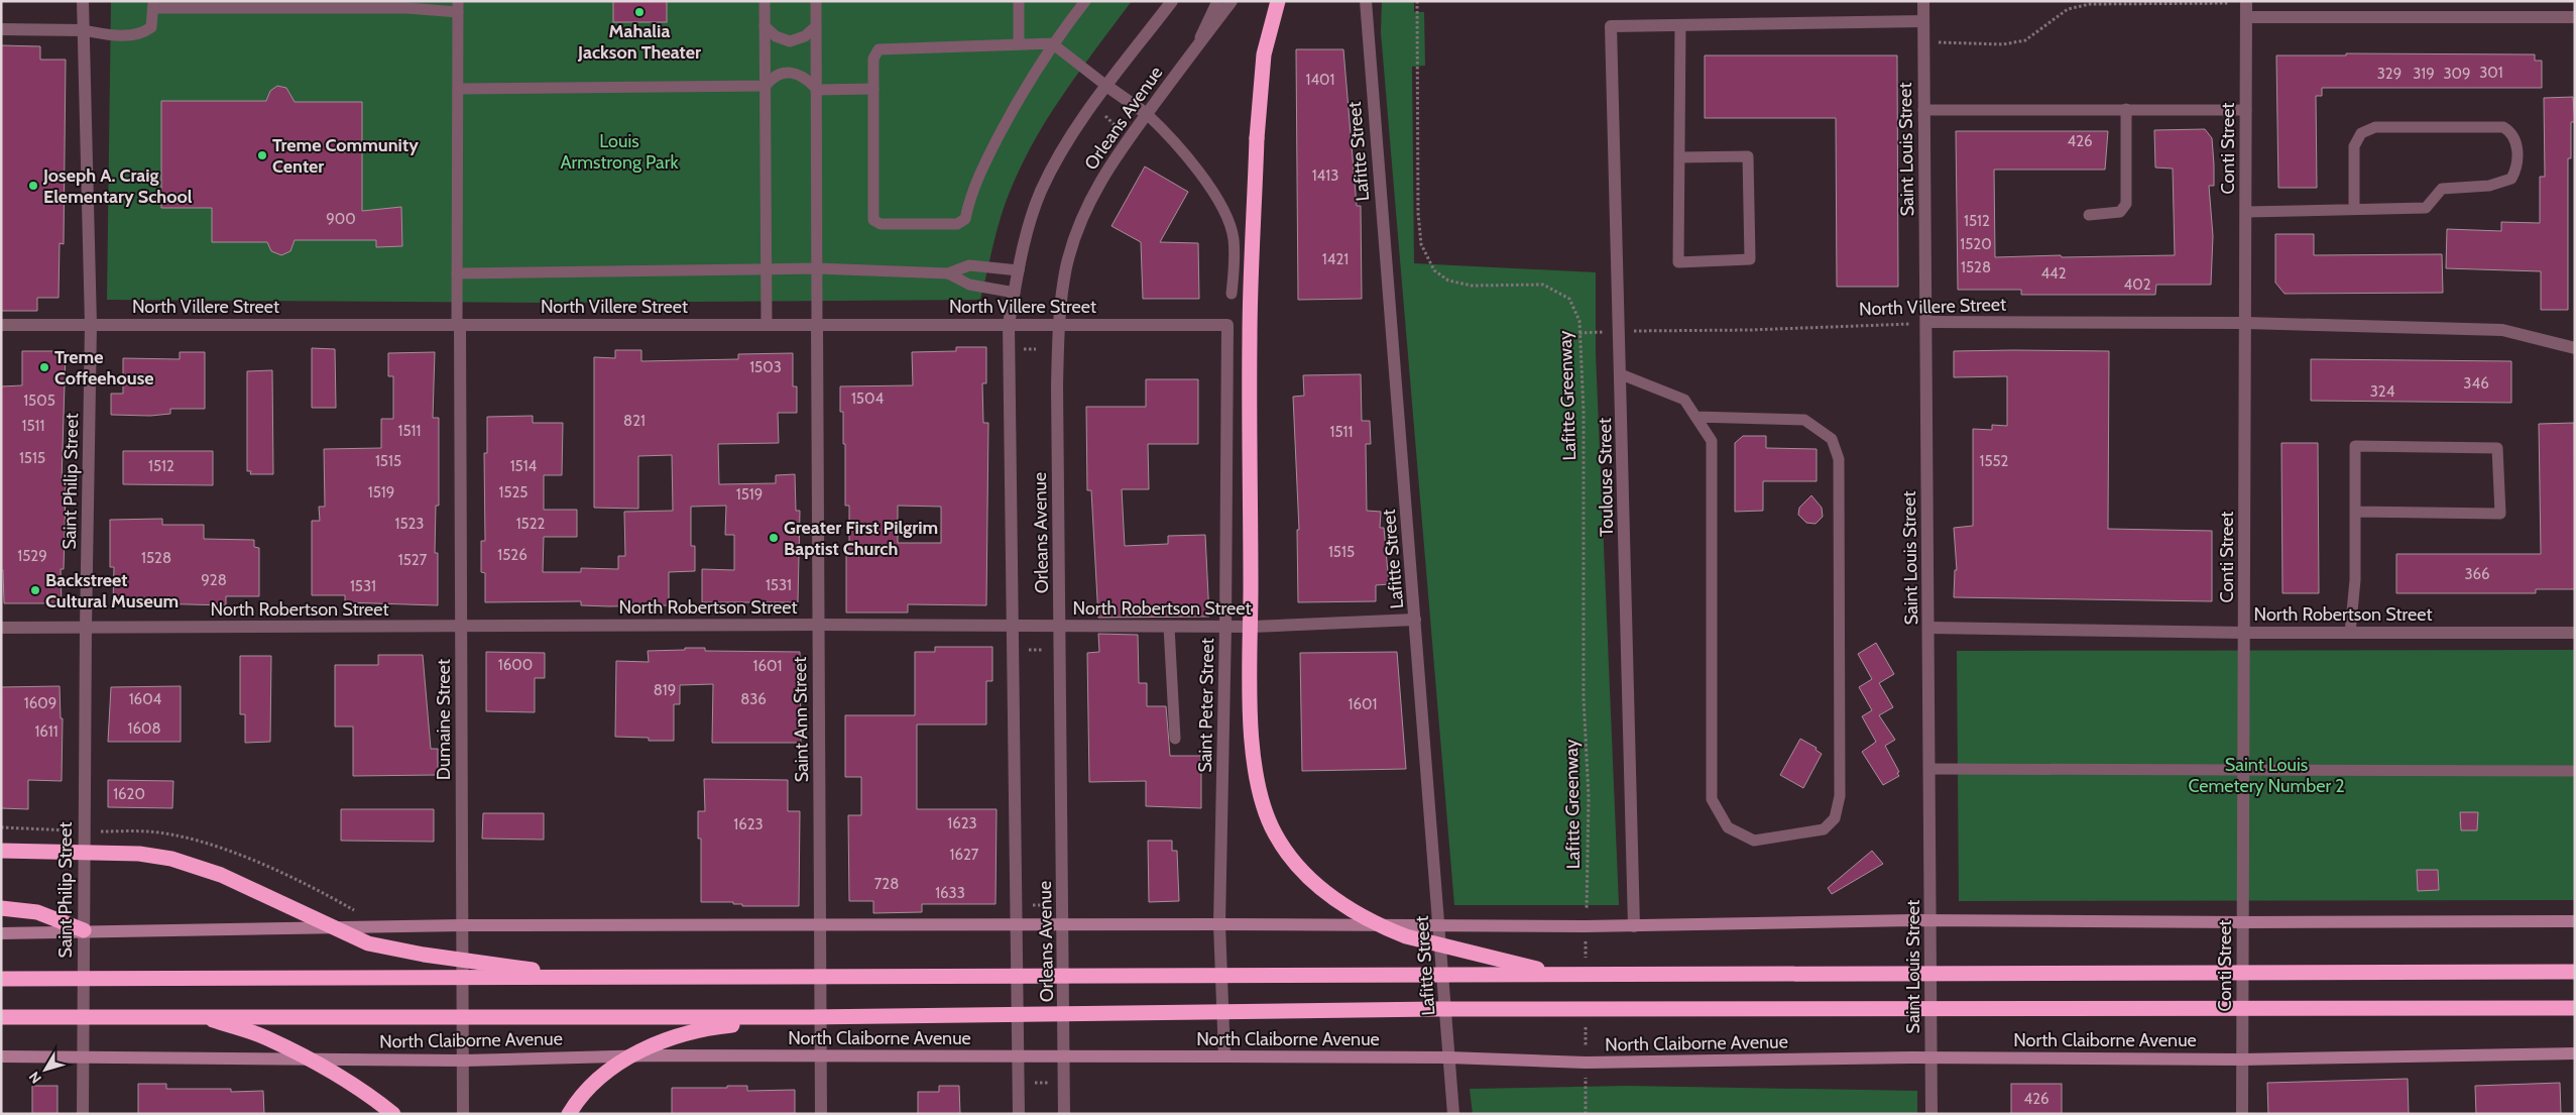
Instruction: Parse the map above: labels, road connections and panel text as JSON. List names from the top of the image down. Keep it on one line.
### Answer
{"streets":{"main road":["North Claiborne Avenue"],"street":["Orleans Avenue","Conti Street","Saint Louis Street","Lafitte Street","North Villere Street","Toulouse Street","Saint Philip Street","North Robertson Street","Saint Peter Street","Dumaine Street","Saint Ann Street"],"path":["Lafitte Greenway"]},"crossings":[["Orleans Avenue","North Villere Street"],["Orleans Avenue","North Robertson Street"],["Orleans Avenue","North Claiborne Avenue"],["Conti Street","North Villere Street"],["Conti Street","North Robertson Street"],["Conti Street","North Claiborne Avenue"],["Saint Louis Street","North Villere Street"],["Saint Louis Street","North Robertson Street"],["Saint Louis Street","North Claiborne Avenue"],["Lafitte Street","North Robertson Street"],["Lafitte Street","North Claiborne Avenue"],["North Villere Street","Toulouse Street"],["North Villere Street","Saint Philip Street"],["North Villere Street","Saint Peter Street"],["North Villere Street","Dumaine Street"],["North Villere Street","Saint Ann Street"],["Saint Philip Street","North Robertson Street"],["Saint Philip Street","North Claiborne Avenue"],["North Robertson Street","Saint Peter Street"],["North Robertson Street","Dumaine Street"],["North Robertson Street","Saint Ann Street"],["Saint Peter Street","North Claiborne Avenue"],["Dumaine Street","North Claiborne Avenue"],["Saint Ann Street","North Claiborne Avenue"]],"parks":["Louis Armstrong Park","Saint Louis Cemetery Number 2"],"places":["Mahalia Jackson Theater","Treme Community Center","Joseph A. Craig Elementary School","Treme Coffeehouse","Greater First Pilgrim Baptist Church","Backstreet Cultural Museum"],"house_numbers":["301","329","319","309","1401","426","1413","900","1512","1520","1421","1528","442","402","1503","346","324","1504","1505","821","1511","1511","1511","1515","1515","1552","1512","1514","1519","1525","1519","1523","1522","1515","1526","1529","1528","1527","366","928","1531","1531","1600","1601","819","1604","836","1609","1601","1608","1611","1620","1623","1623","1627","728","1633","426"],"north":"bottom left"}
